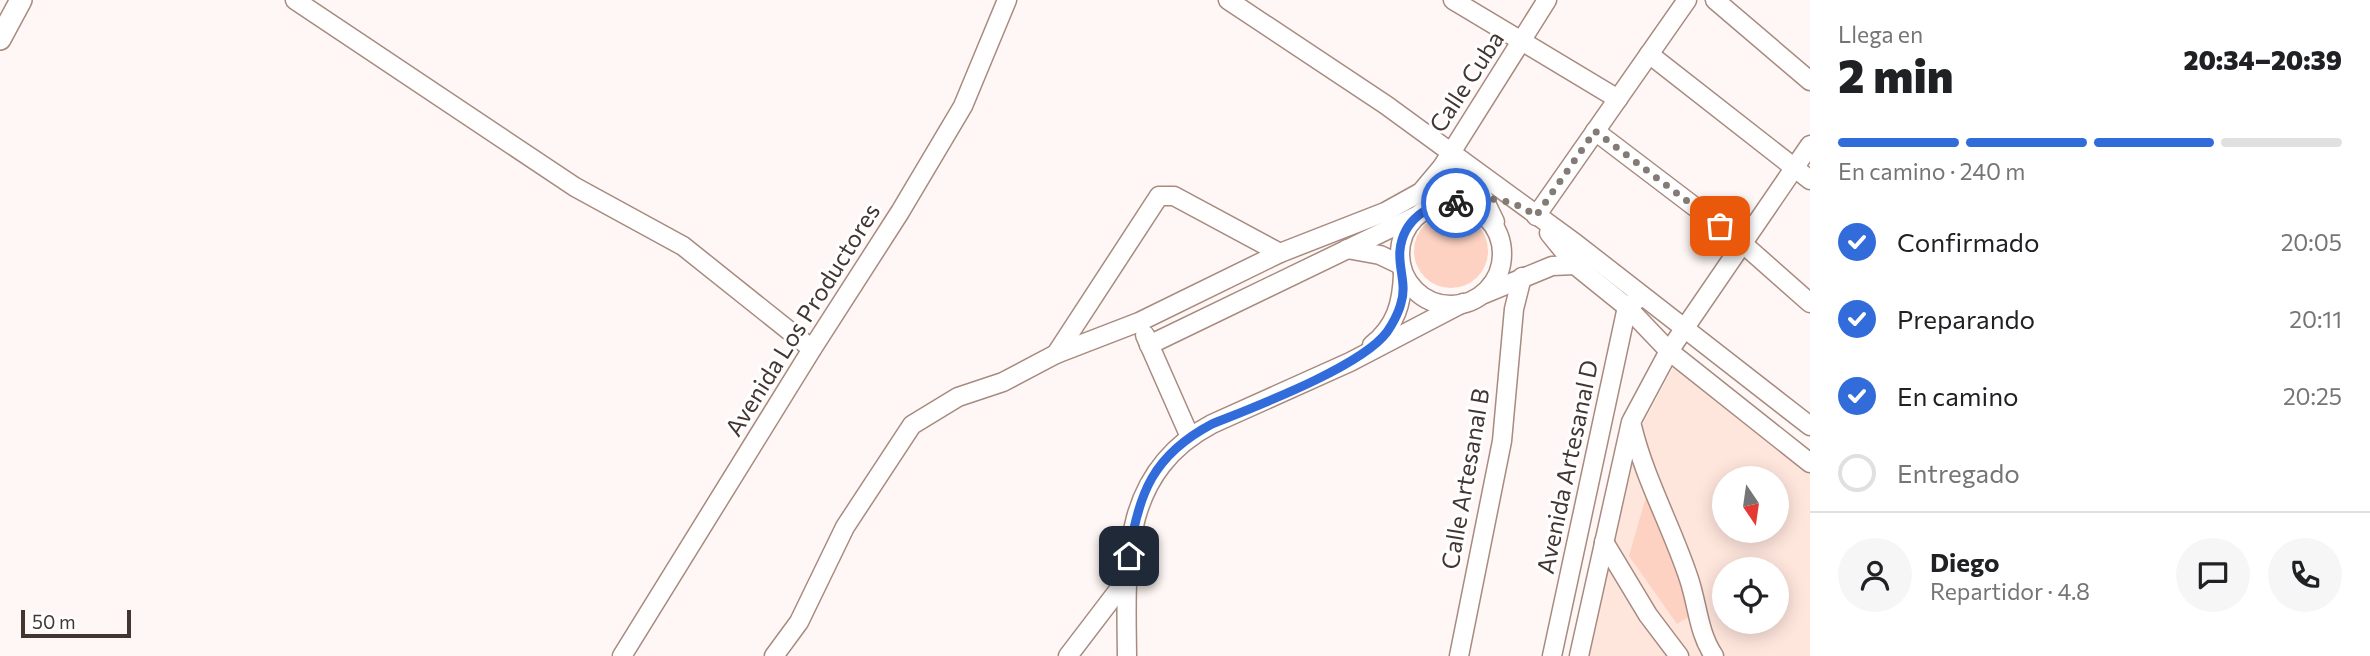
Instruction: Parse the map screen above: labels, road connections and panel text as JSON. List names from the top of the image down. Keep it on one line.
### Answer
{"streets":{"street":["Calle Cuba","Avenida Los Productores","Avenida Artesanal D","Calle Artesanal B"]},"scale_bar":"50 m","north":"bottom","page":{"heading":["2 min","Llega en","20:34–20:39"],"panel":["Diego","Repartidor · 4.8"],"bar":"En camino · 240 m","list":[["Confirmado","20:05"],["Preparando","20:11"],["En camino","20:25"],"Entregado"],"scale":"50 m"}}
